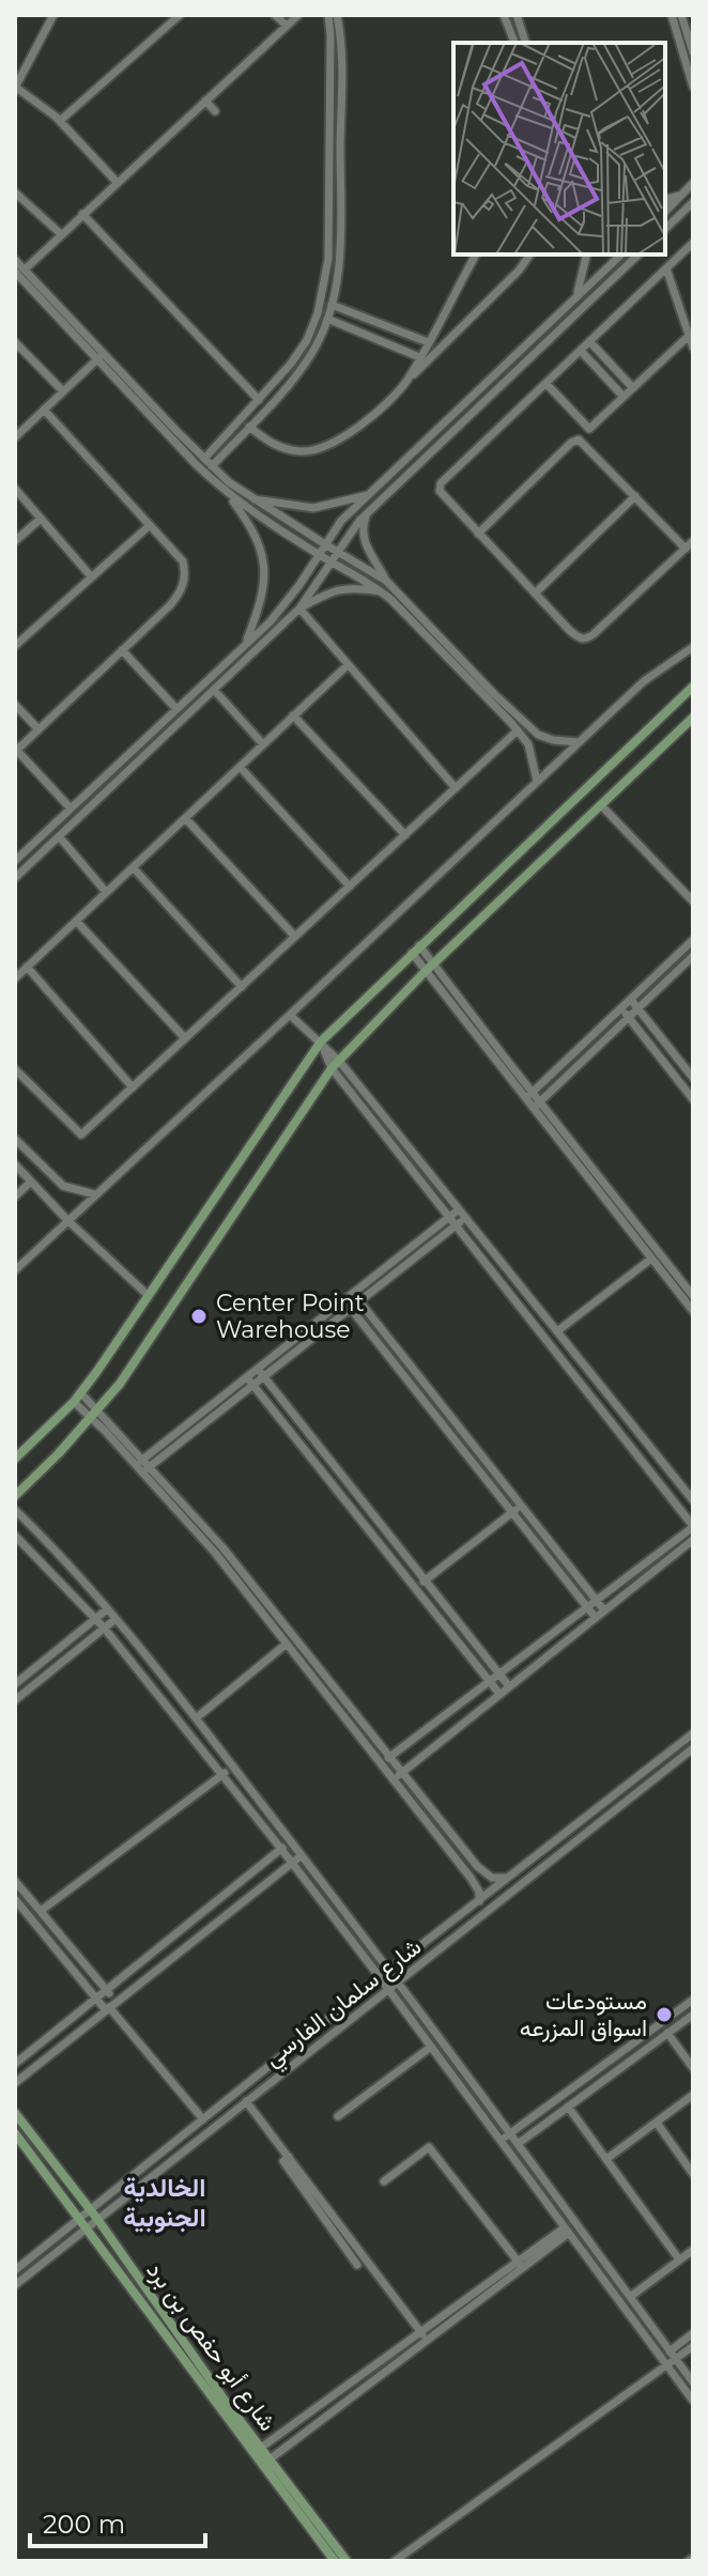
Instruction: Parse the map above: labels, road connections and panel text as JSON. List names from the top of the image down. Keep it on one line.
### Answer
{"streets":{"main road":["شارع أبو حفص بن برد"],"street":["شارع سلمان الفارسي"]},"crossings":[["شارع سلمان الفارسي","شارع أبو حفص بن برد"]],"districts":["الخالدية الجنوبية"],"places":["Center Point Warehouse","مستودعات اسواق المزرعه"],"scale_bar":"200 m"}
